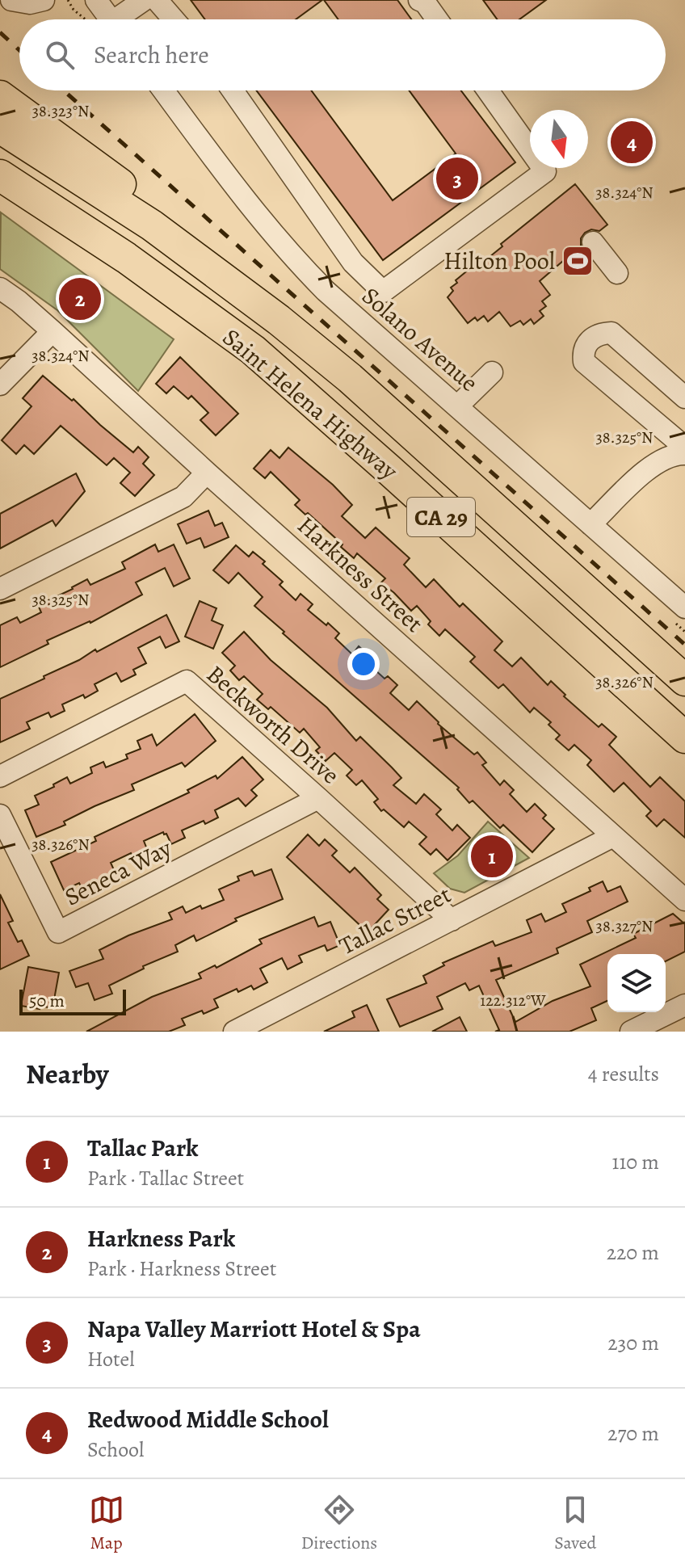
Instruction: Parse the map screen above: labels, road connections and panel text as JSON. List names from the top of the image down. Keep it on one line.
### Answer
{"streets":{"highway":["Saint Helena Highway","CA 29"],"street":["Solano Avenue","Harkness Street","Beckworth Drive","Seneca Way","Tallac Street"]},"crossings":[["Harkness Street","Tallac Street"],["Beckworth Drive","Seneca Way"],["Beckworth Drive","Tallac Street"]],"places":{"sports":["Hilton Pool"]},"scale_bar":"50 m","north":"bottom","page":{"search":"Search here","pins":["4","3","2","1"],"scale":"50 m","heading":["Nearby","4 results"],"list":[{"mark":"1","name":"Tallac Park","note":"Park · Tallac Street","value":"110 m"},{"mark":"2","name":"Harkness Park","note":"Park · Harkness Street","value":"220 m"},{"mark":"3","name":"Napa Valley Marriott Hotel & Spa","note":"Hotel","value":"230 m"},{"mark":"4","name":"Redwood Middle School","note":"School","value":"270 m"}],"nav":["Map","Directions","Saved"]},"coordinates":["38.323°N","38.324°N","38.325°N","38.326°N","38.327°N","122.312°W"]}
